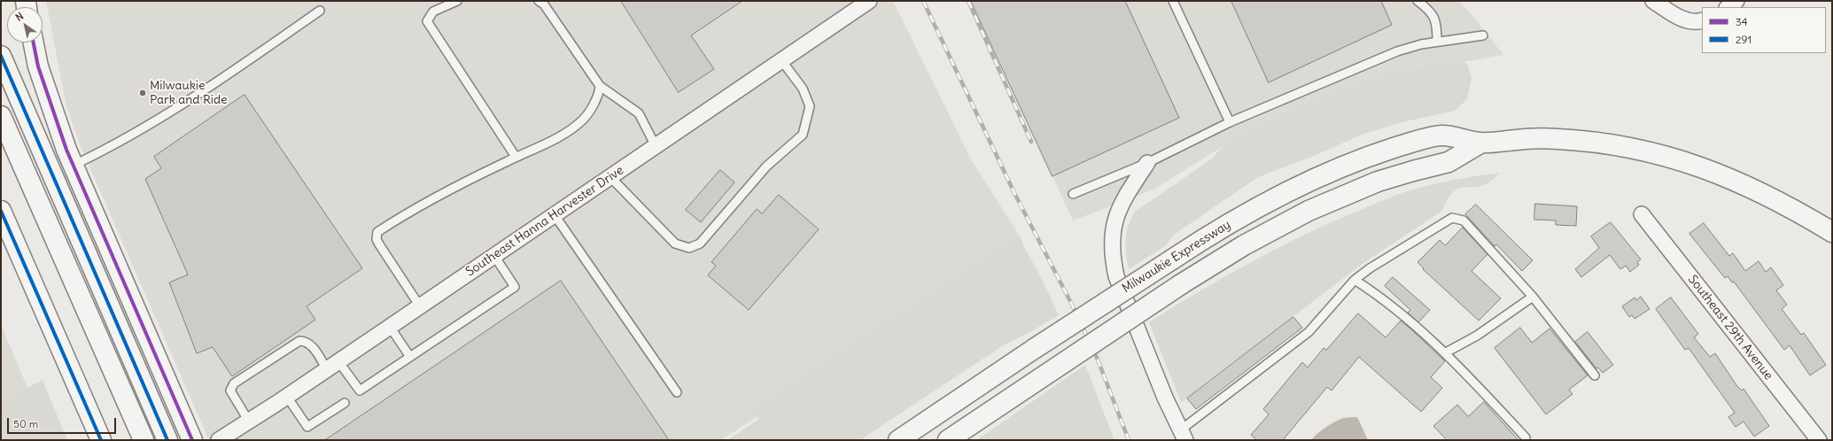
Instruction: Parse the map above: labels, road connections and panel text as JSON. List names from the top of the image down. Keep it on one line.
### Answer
{"streets":{"main road":["Milwaukie Expressway"],"street":["Southeast Hanna Harvester Drive","Southeast 29th Avenue"]},"places":["Milwaukie Park and Ride"],"lines":["transit line 34","transit line 291"],"legend":["34","291"],"scale_bar":"50 m","north":"top left"}
